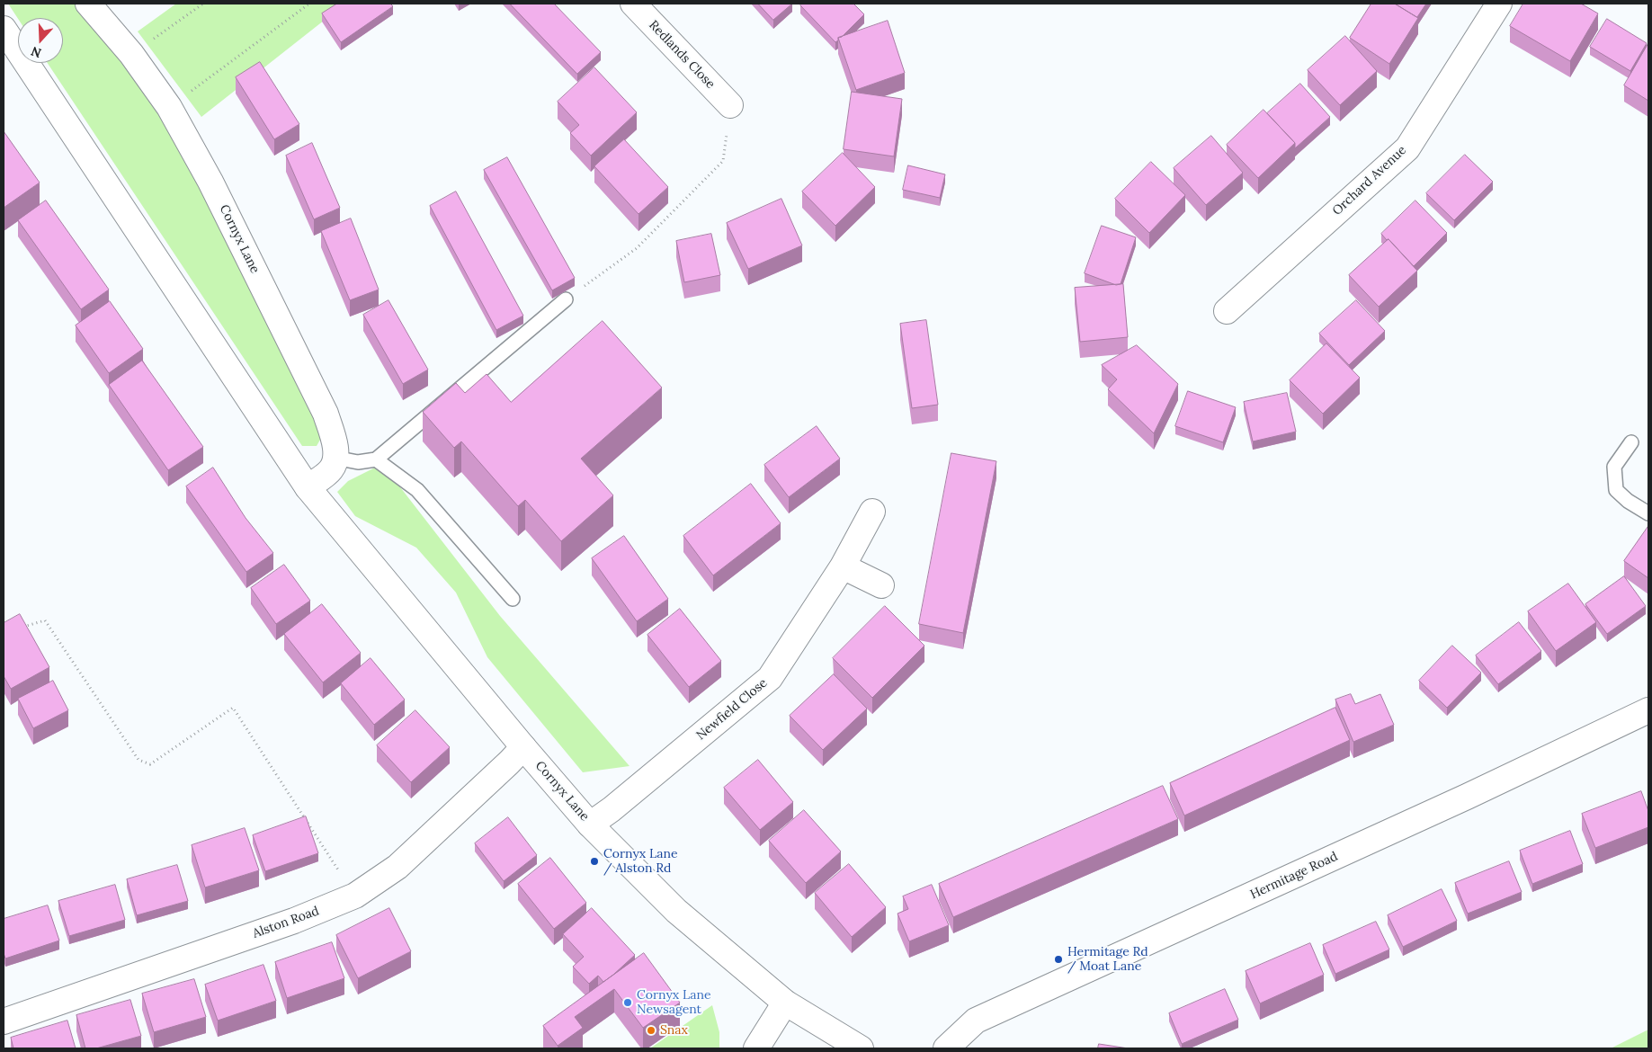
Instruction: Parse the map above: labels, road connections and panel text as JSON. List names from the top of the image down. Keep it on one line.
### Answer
{"streets":{"street":["Redlands Close","Orchard Avenue","Cornyx Lane","Newfield Close","Hermitage Road","Alston Road"]},"crossings":[["Cornyx Lane","Newfield Close"],["Cornyx Lane","Alston Road"]],"places":["Cornyx Lane / Alston Rd","Hermitage Rd / Moat Lane","Cornyx Lane Newsagent","Snax"],"north":"bottom"}
